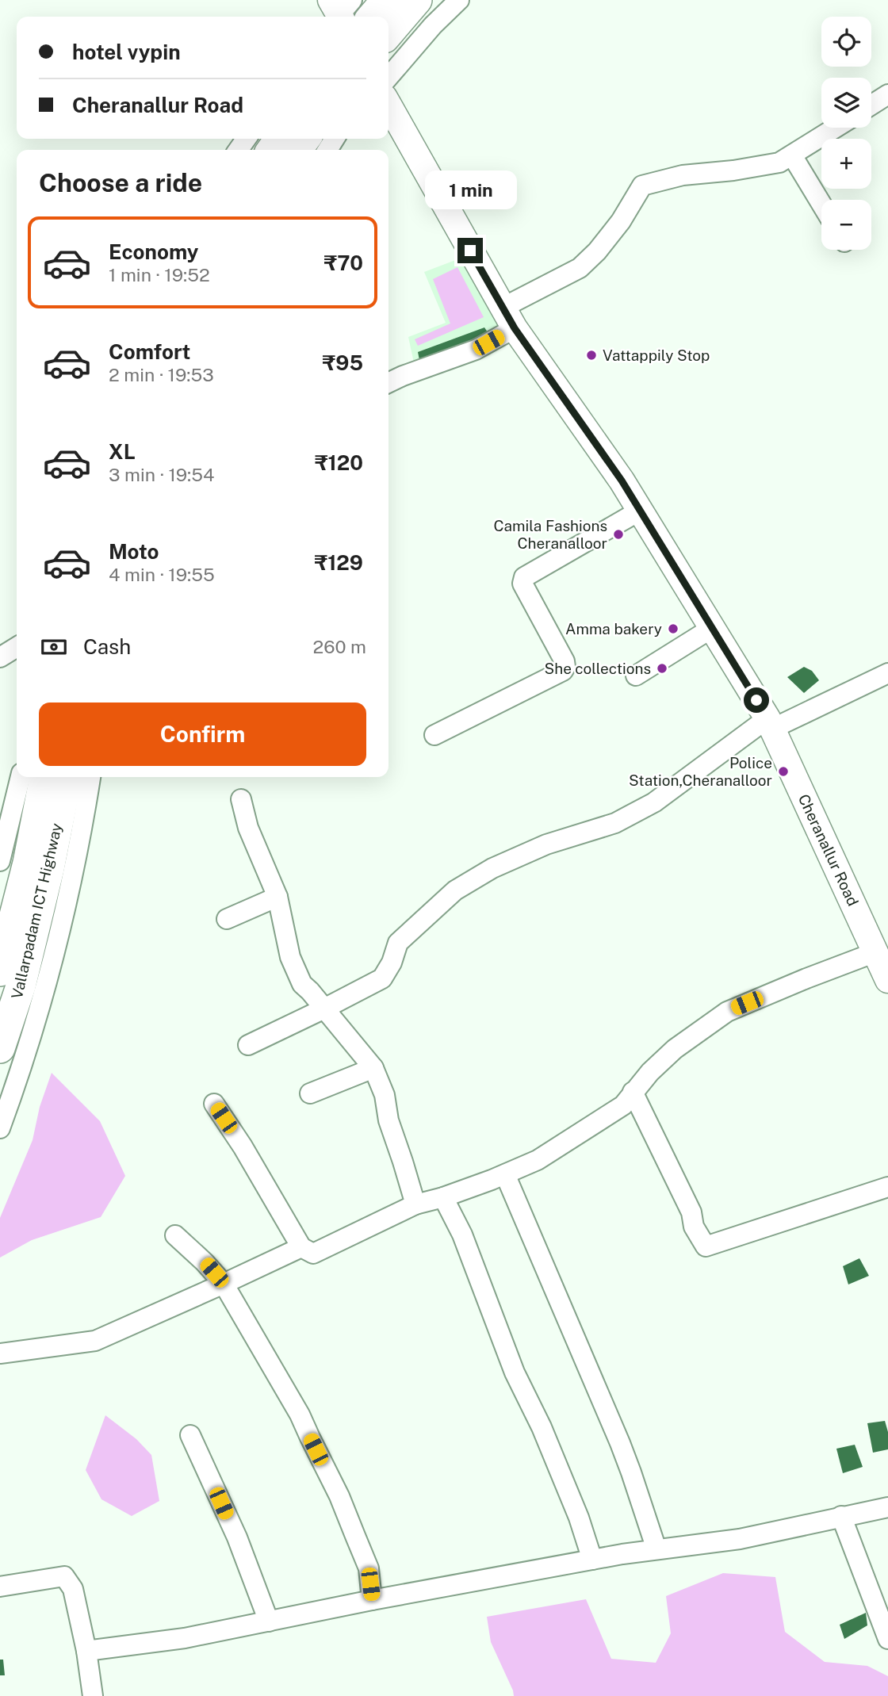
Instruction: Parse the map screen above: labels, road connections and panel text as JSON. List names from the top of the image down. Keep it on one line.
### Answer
{"streets":{"highway":["Vallarpadam ICT Highway"],"main road":["Cheranallur Road"]},"places":["Vattappily Stop","Camila Fashions Cheranalloor","Amma bakery","She collections","Police Station,Cheranalloor"],"page":{"map_buttons":["+","−"],"banner":["hotel vypin","Cheranallur Road"],"heading":"Choose a ride","bubble":"1 min","list":[{"name":"Economy","note":"1 min · 19:52","value":"₹70"},{"name":"Comfort","note":"2 min · 19:53","value":"₹95"},{"name":"XL","note":"3 min · 19:54","value":"₹120"},{"name":"Moto","note":"4 min · 19:55","value":"₹129"}],"pay":["Cash","260 m"],"buttons":"Confirm"}}
